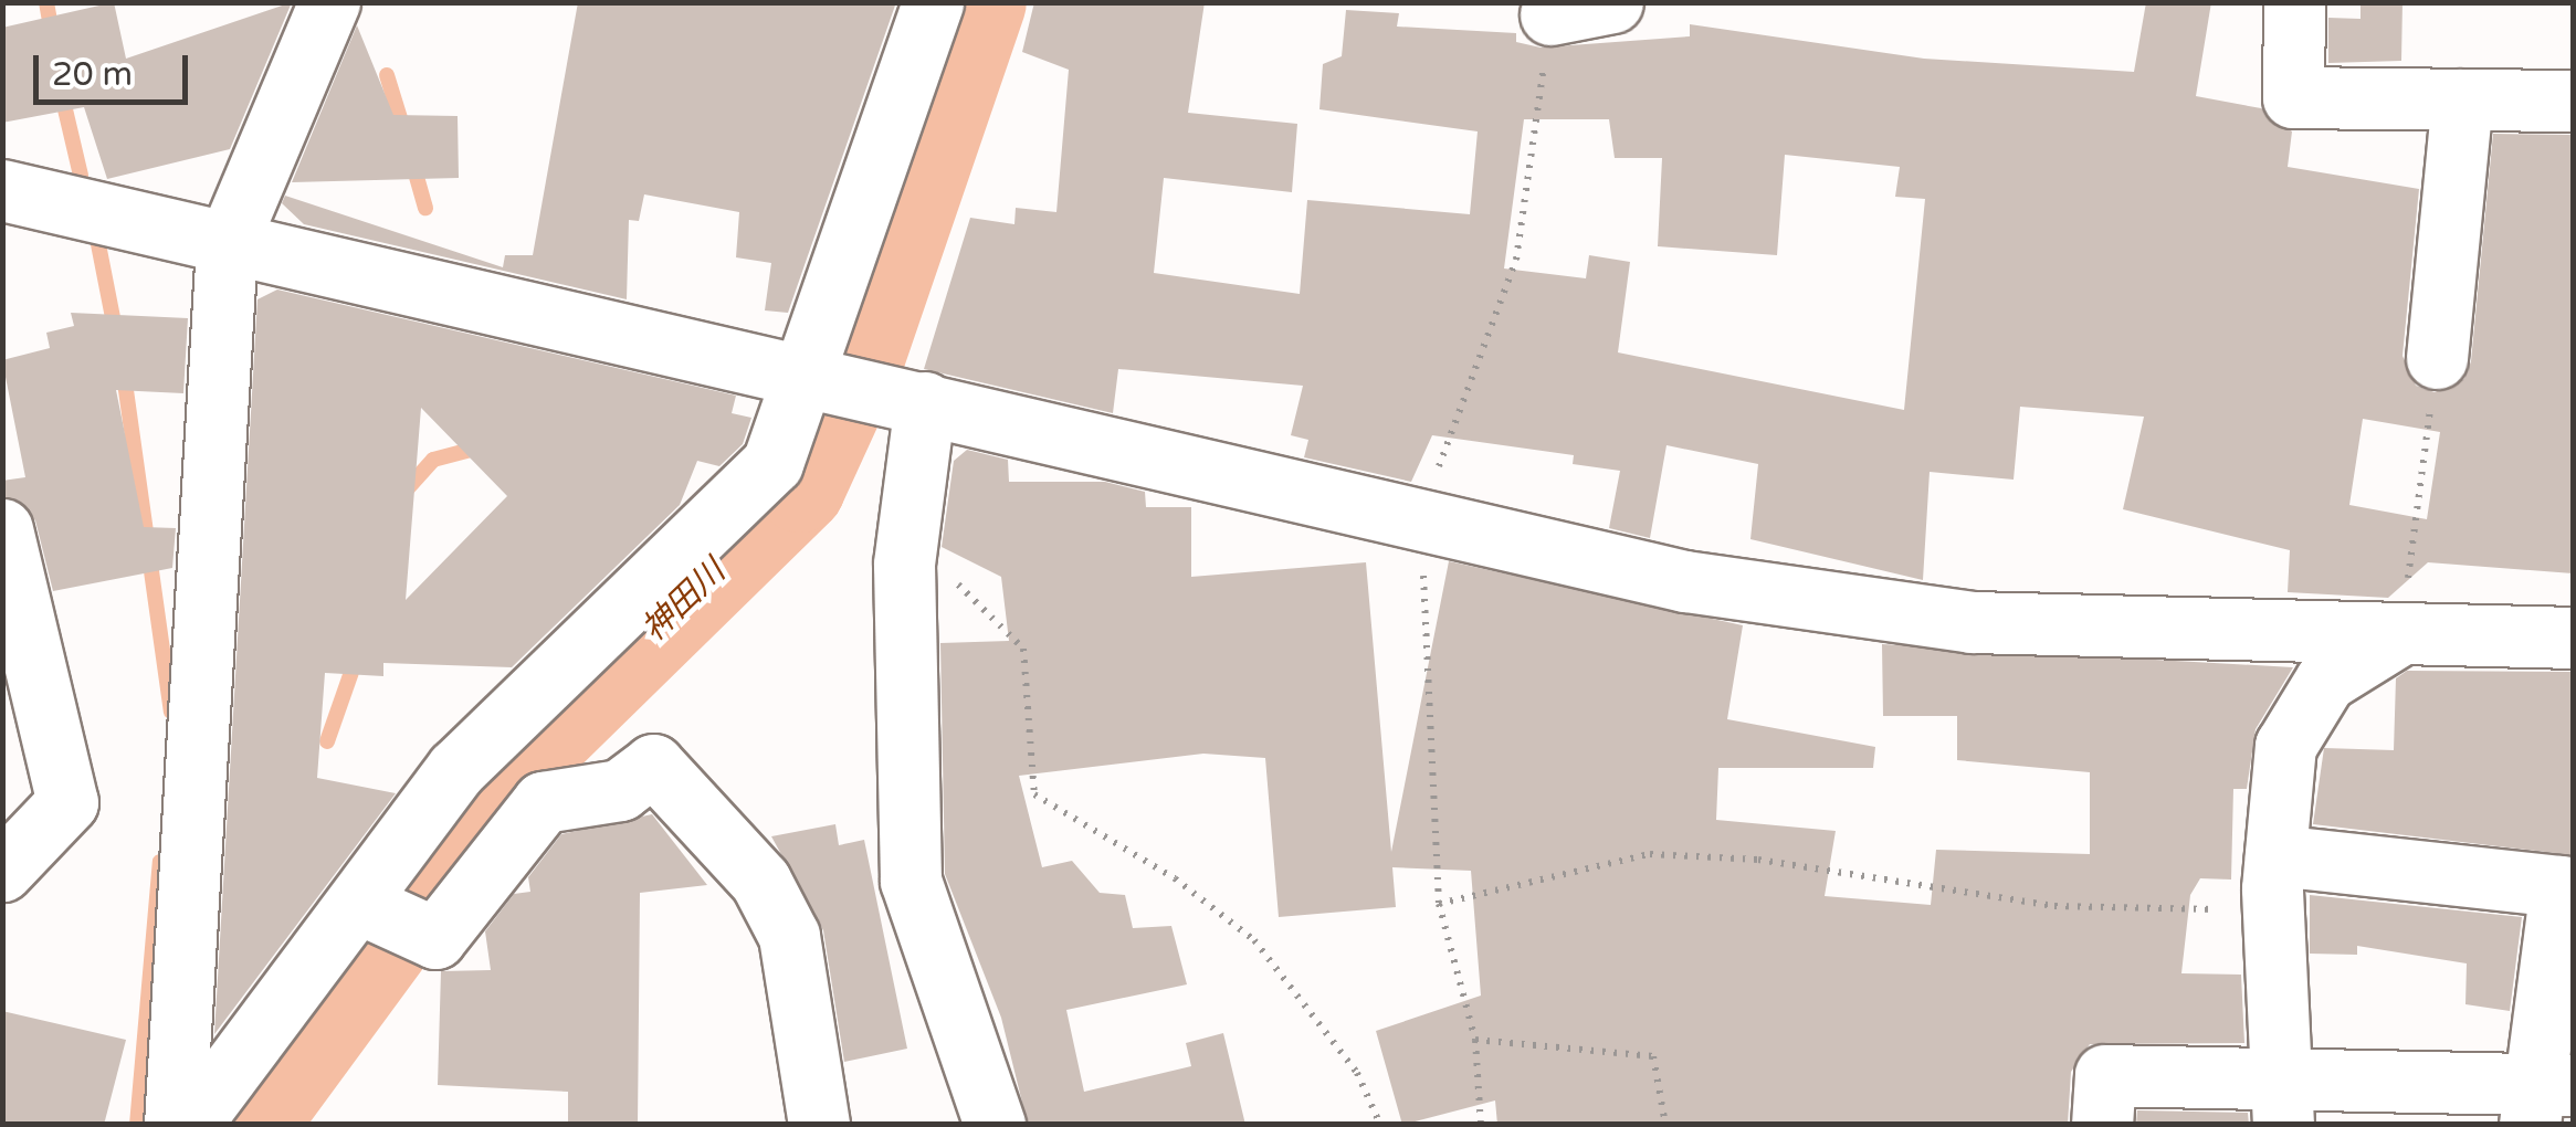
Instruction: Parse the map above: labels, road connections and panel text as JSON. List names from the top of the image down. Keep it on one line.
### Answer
{"water":["神田川"],"scale_bar":"20 m"}
